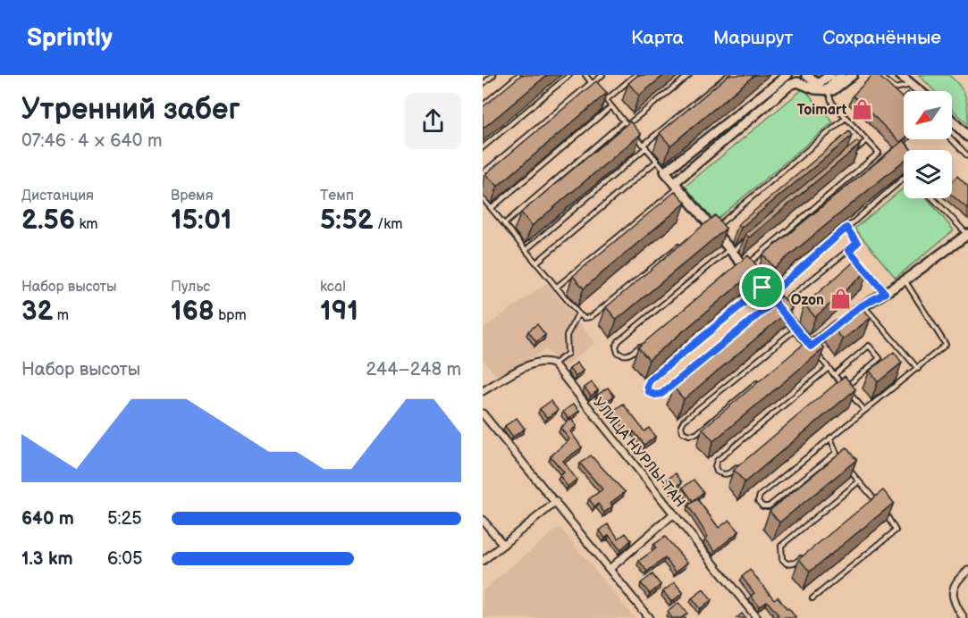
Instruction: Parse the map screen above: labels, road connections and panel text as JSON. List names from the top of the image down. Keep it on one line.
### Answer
{"streets":{"street":["УЛИЦА НУРЛЫ-ТАН"]},"places":{"shop":["Toimart","Ozon"]},"north":"bottom left","page":{"header":"Sprintly","nav":["Карта","Маршрут","Сохранённые"],"heading":["Утренний забег","07:46 · 4 × 640 m"],"stats":[["Дистанция","2.56 km"],["Время","15:01"],["Темп","5:52 /km"],["Набор высоты","32 m"],["Пульс","168 bpm"],["kcal","191"]],"chart":["Набор высоты","244–248 m"],"list":[{"name":"640 m","note":"5:25"},{"name":"1.3 km","note":"6:05"}]}}
